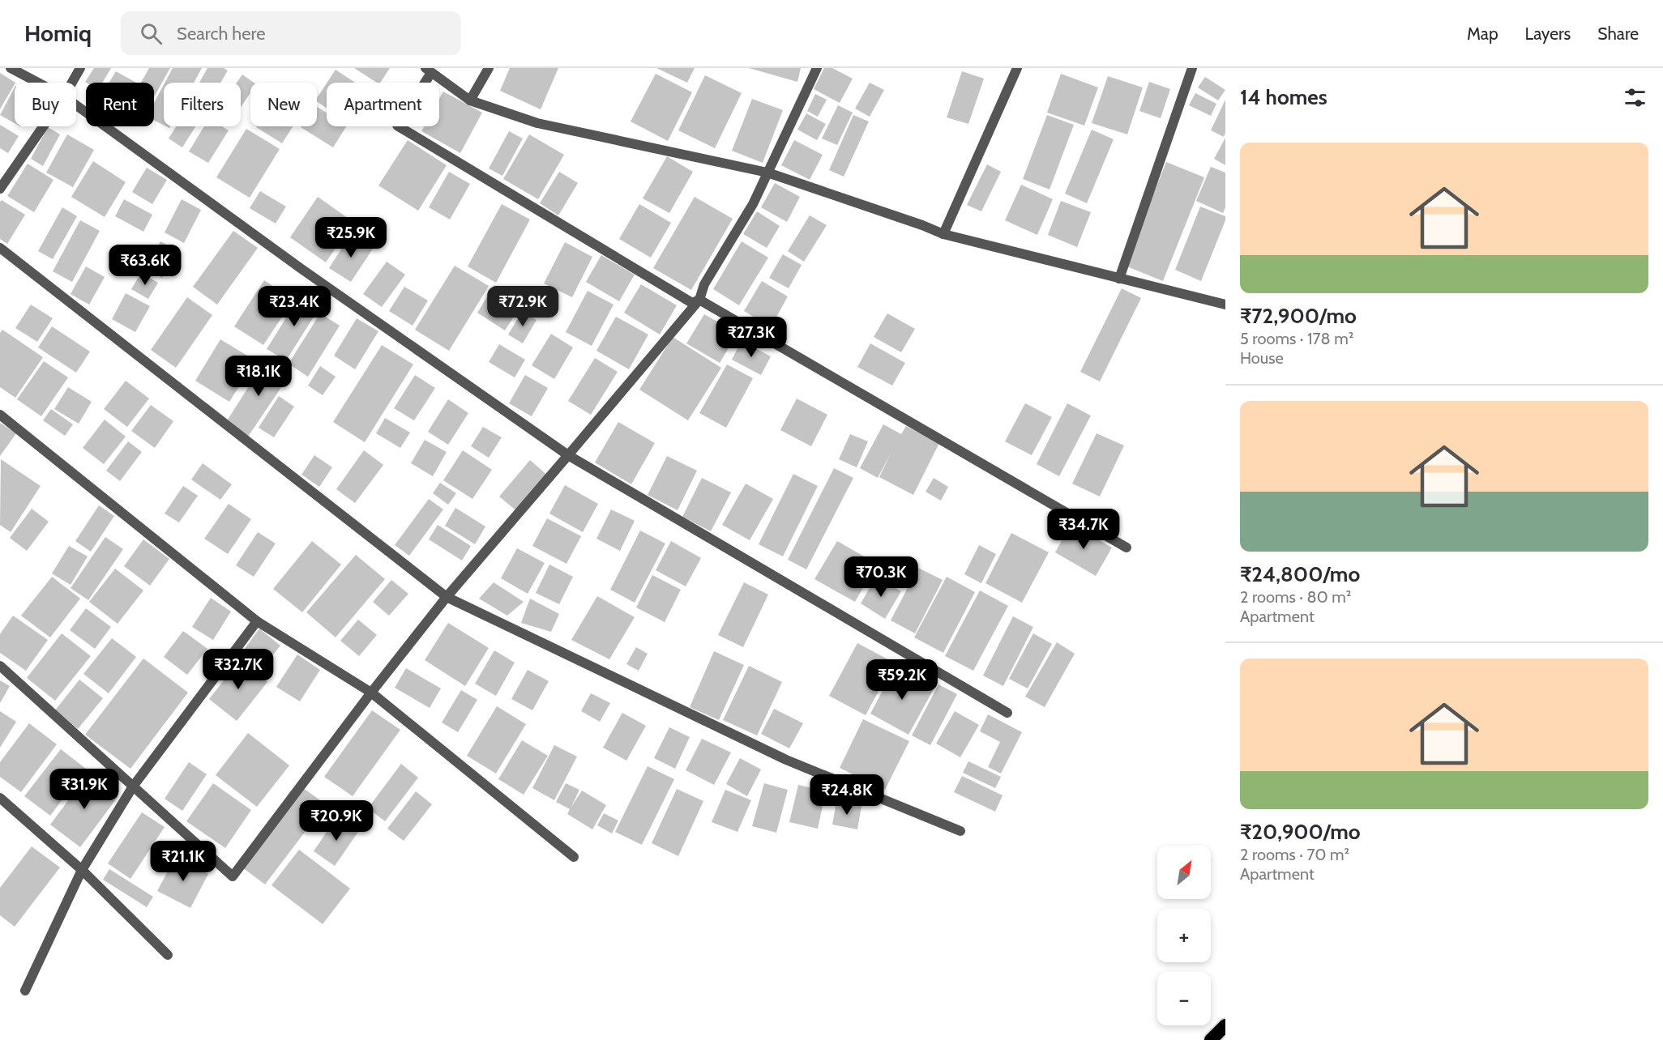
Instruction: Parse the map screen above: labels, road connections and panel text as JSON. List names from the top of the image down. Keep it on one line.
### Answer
{"north":"top right","page":{"header":"Homiq","search":"Search here","nav":["Map","Layers","Share"],"heading":"14 homes","chip":["Buy","Rent","Filters","New","Apartment"],"list":[{"name":"₹72,900/mo","note":"5 rooms · 178 m² · House"},{"name":"₹24,800/mo","note":"2 rooms · 80 m² · Apartment"},{"name":"₹20,900/mo","note":"2 rooms · 70 m² · Apartment"}],"price":["₹25.9K","₹63.6K","₹23.4K","₹72.9K","₹27.3K","₹18.1K","₹34.7K","₹70.3K","₹32.7K","₹59.2K","₹31.9K","₹24.8K","₹20.9K","₹21.1K"],"map_buttons":["+","−"]}}
